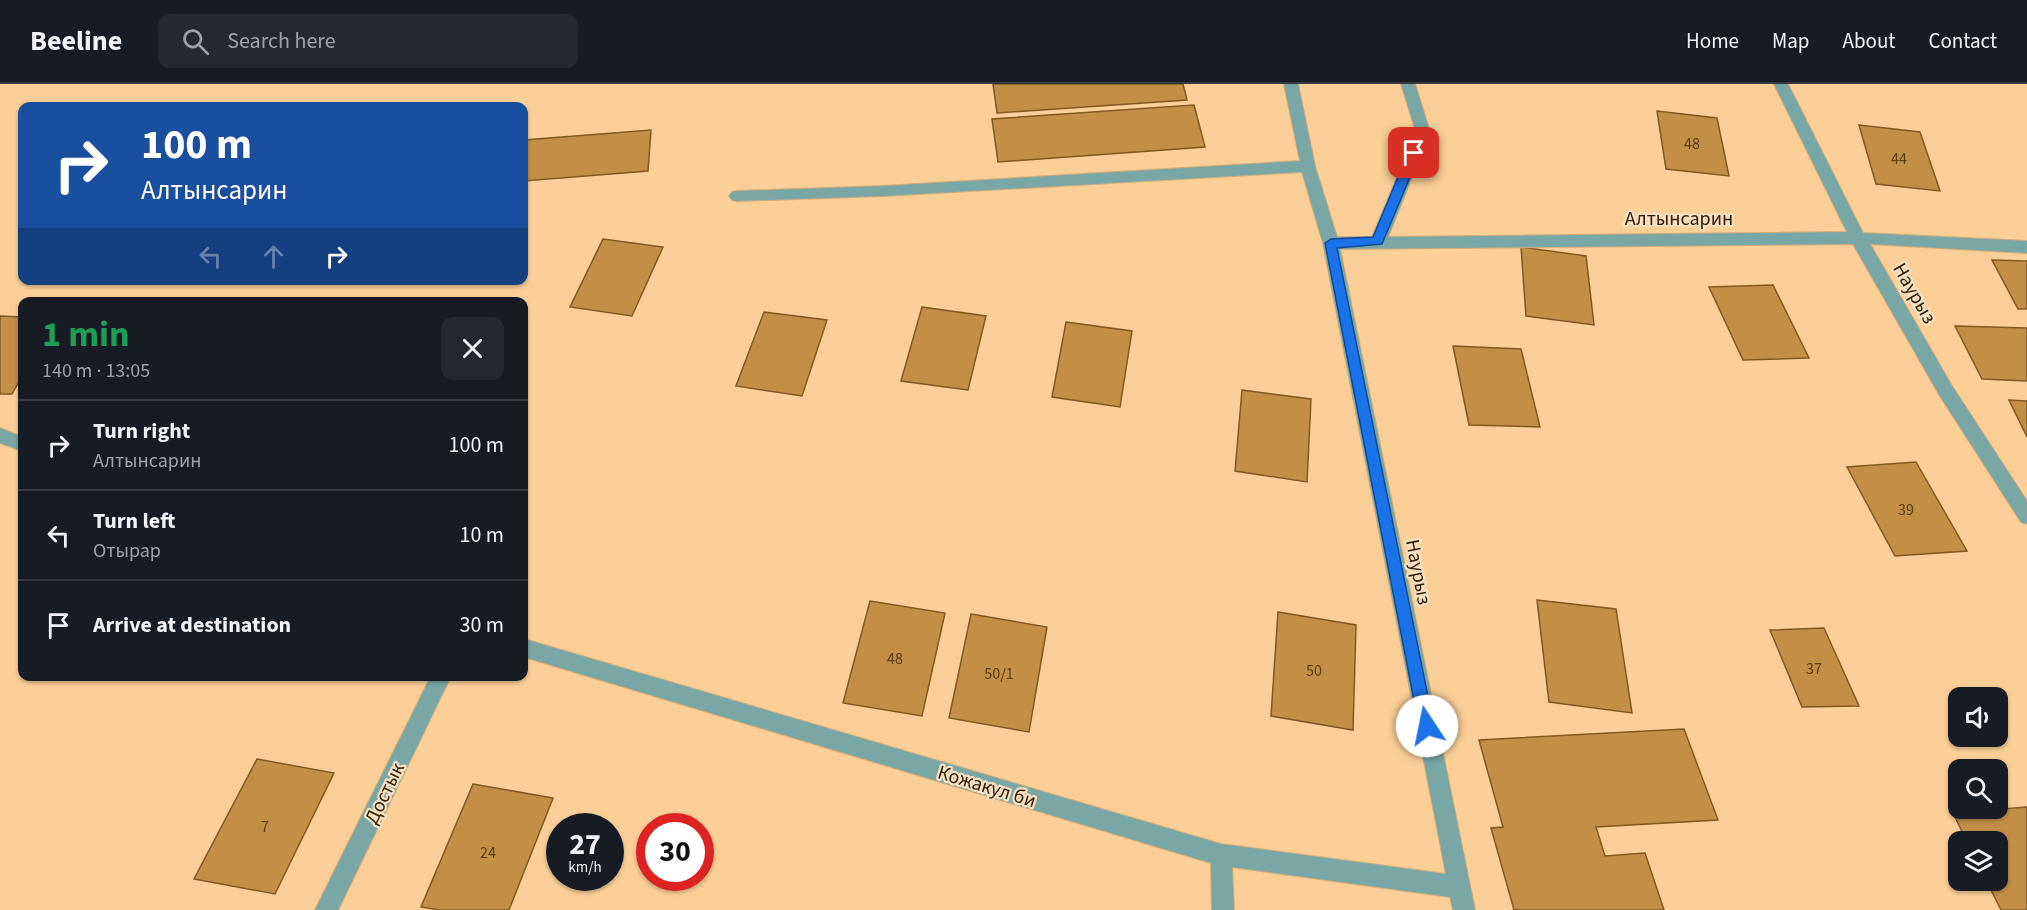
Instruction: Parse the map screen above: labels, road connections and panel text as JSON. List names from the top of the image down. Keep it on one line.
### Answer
{"streets":{"street":["Алтынсарин","Наурыз","Кожакул би","Достык"]},"crossings":[["Алтынсарин","Наурыз"],["Наурыз","Кожакул би"]],"house_numbers":["48","44","39","48","37","50","50/1","7","24"],"page":{"header":"Beeline","search":"Search here","nav":["Home","Map","About","Contact"],"turn":["100 m","Алтынсарин"],"heading":["1 min","140 m · 13:05"],"list":[{"name":"Turn right","note":"Алтынсарин","value":"100 m"},{"name":"Turn left","note":"Отырар","value":"10 m"},{"name":"Arrive at destination","value":"30 m"}],"speed":"27 km/h","limit":"30"}}
